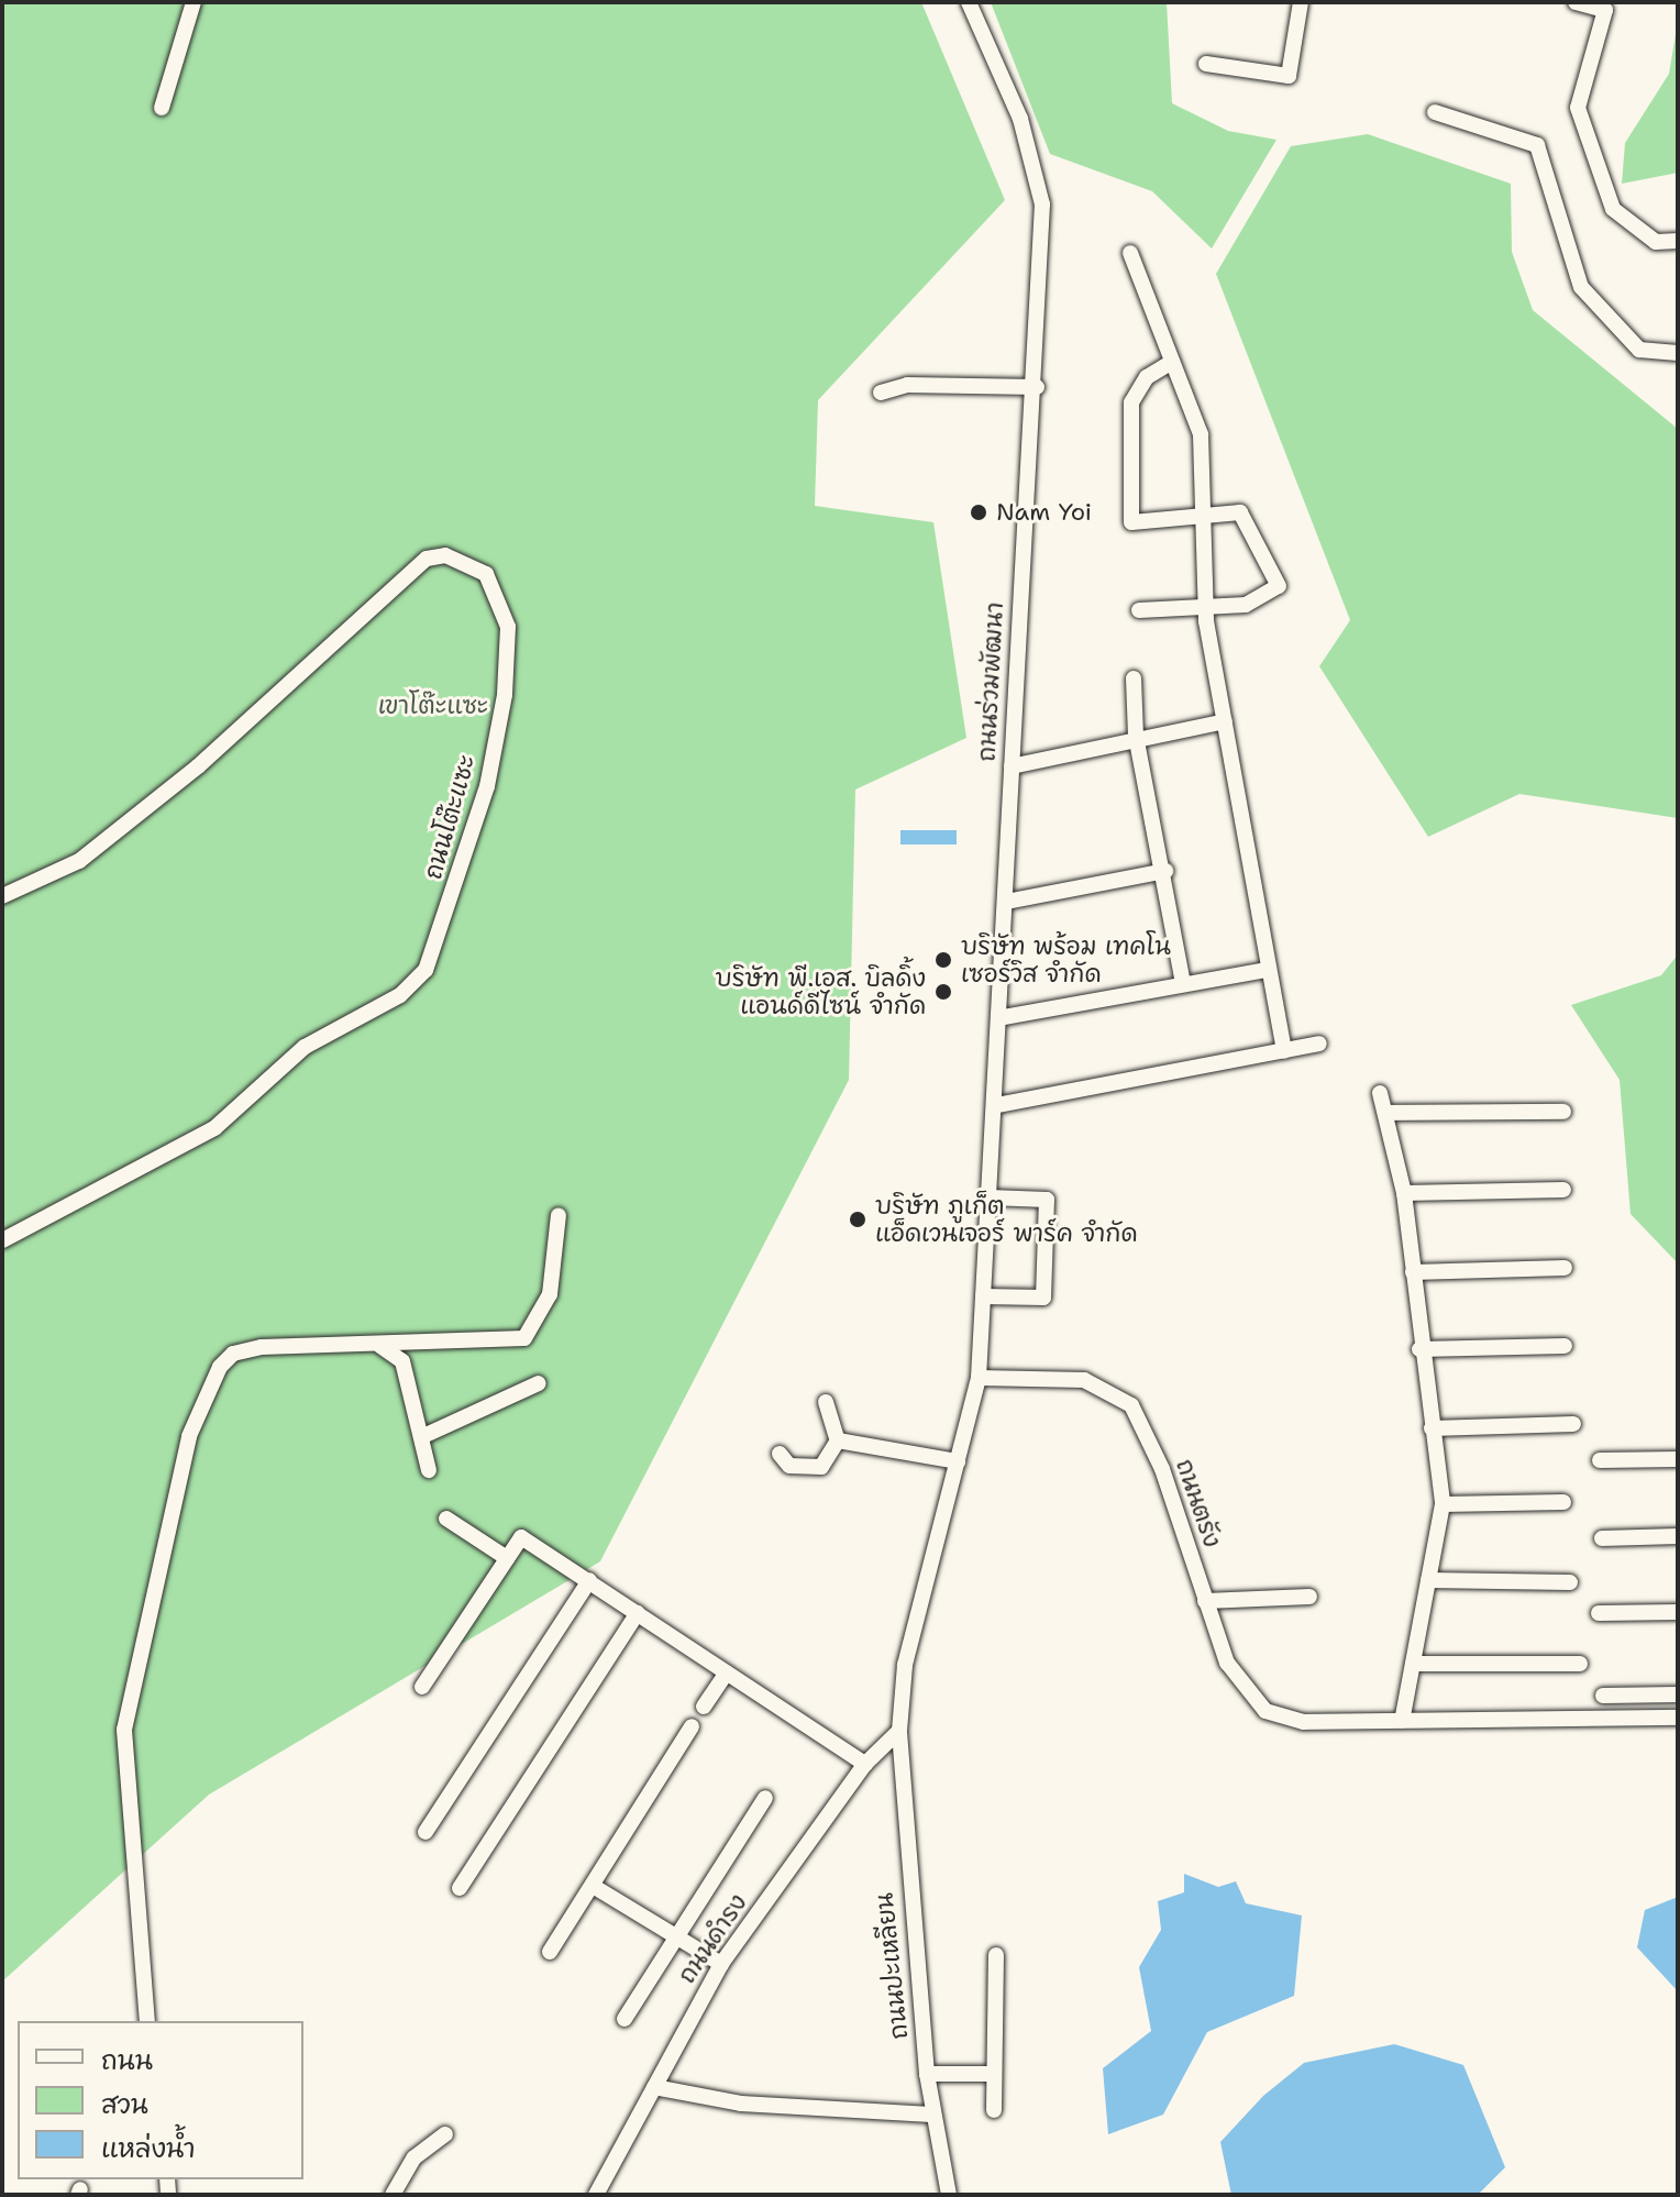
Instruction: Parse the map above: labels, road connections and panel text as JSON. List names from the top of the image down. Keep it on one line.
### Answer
{"streets":{"street":["ถนนร่วมพัฒนา","ถนนโต๊ะแซะ","ถนนตรัง","ถนนดำรง","ถนนปะเหลียน"]},"crossings":[["ถนนร่วมพัฒนา","ถนนตรัง"],["ถนนดำรง","ถนนปะเหลียน"]],"parks":["เขาโต๊ะแซะ"],"places":["Nam Yoi","บริษัท พร้อม เทคโน เซอร์วิส จำกัด","บริษัท พี.เอส. บิลดิ้ง แอนด์ดีไซน์ จำกัด","บริษัท ภูเก็ต แอ็ดเวนเจอร์ พาร์ค จำกัด"],"legend":["ถนน","สวน","แหล่งน้ำ"]}
